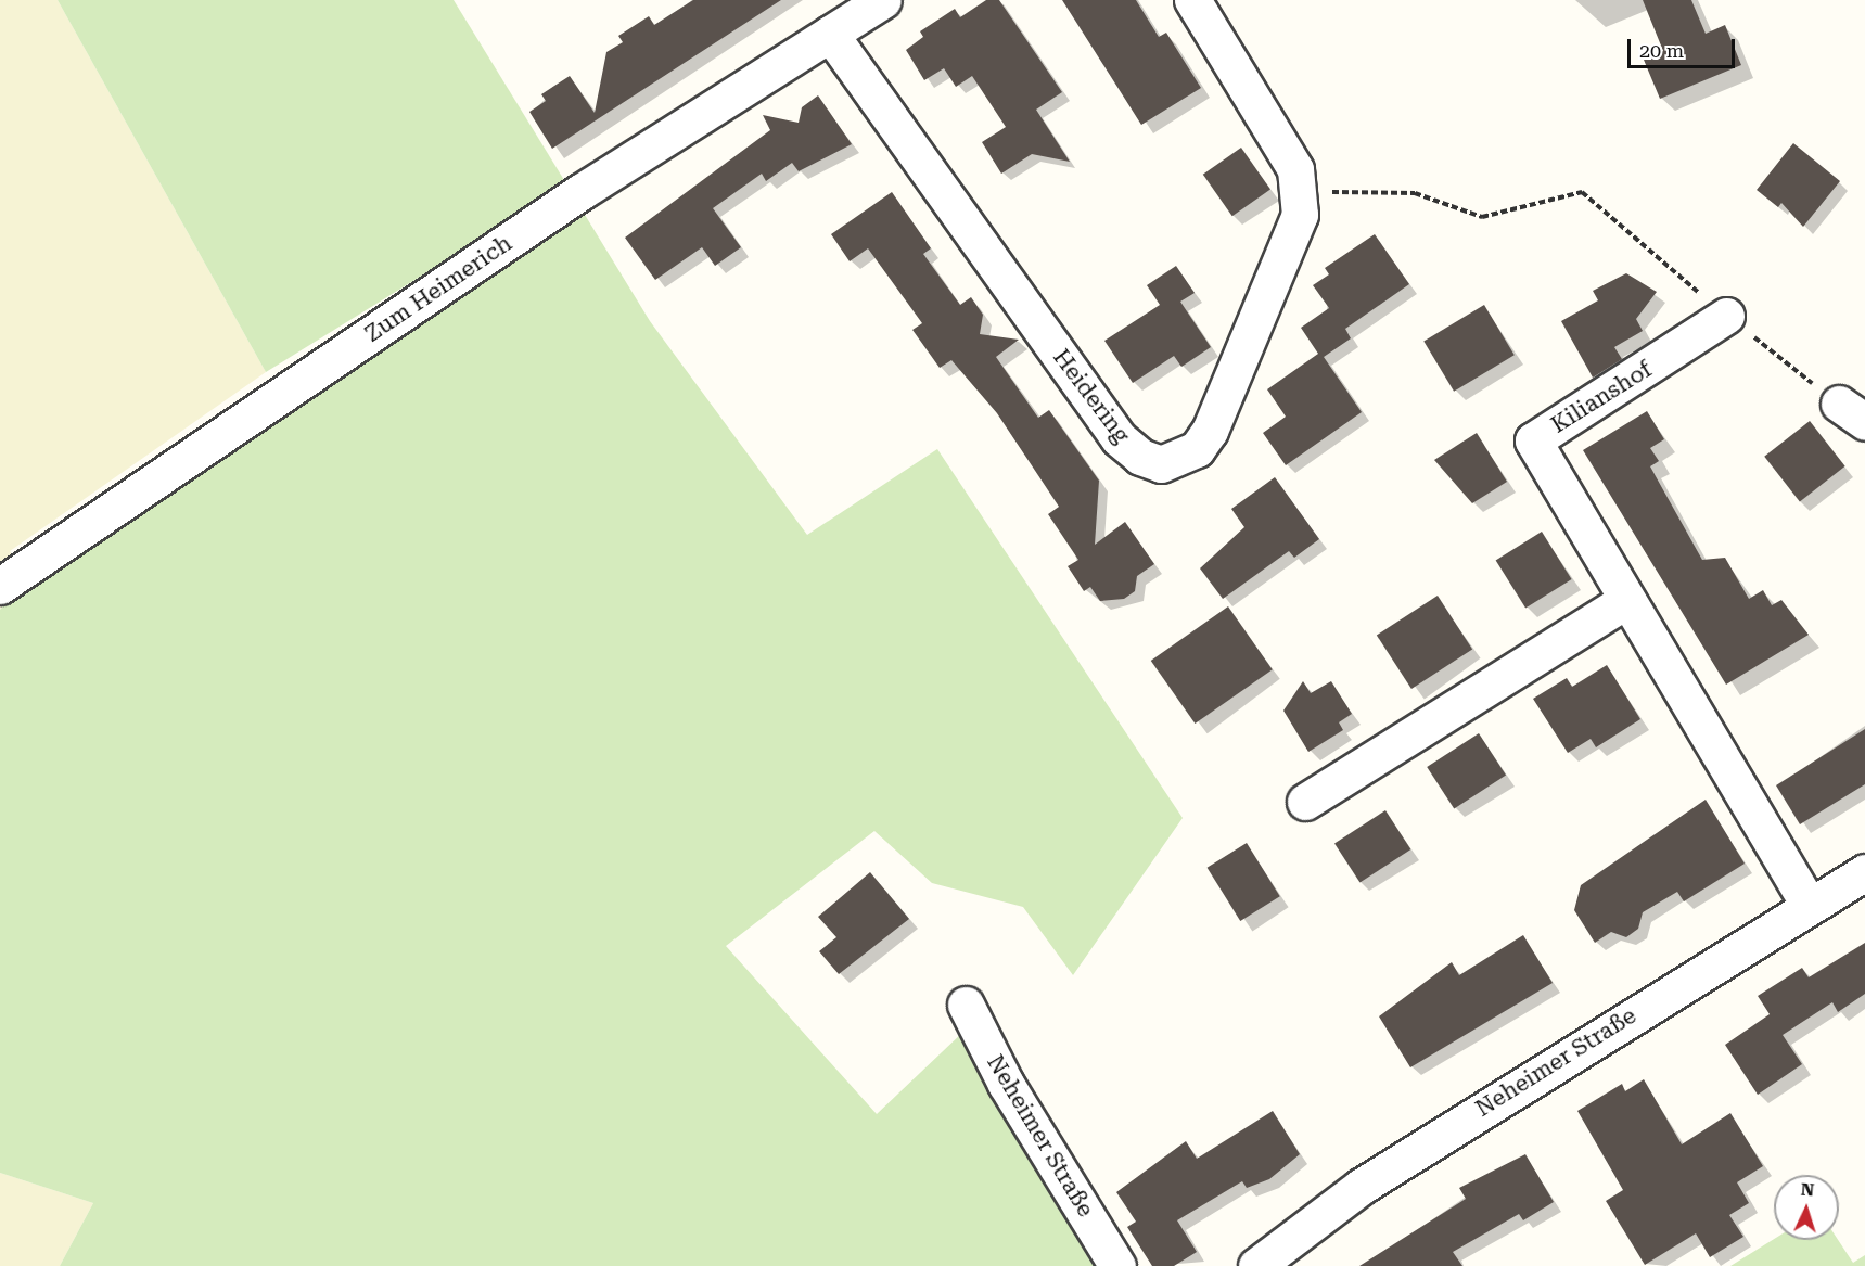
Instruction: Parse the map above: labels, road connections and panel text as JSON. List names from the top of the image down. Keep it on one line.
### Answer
{"streets":{"street":["Zum Heimerich","Heidering","Kilianshof","Neheimer Straße"]},"crossings":[["Zum Heimerich","Heidering"],["Kilianshof","Neheimer Straße"]],"scale_bar":"20 m","north":"top"}
